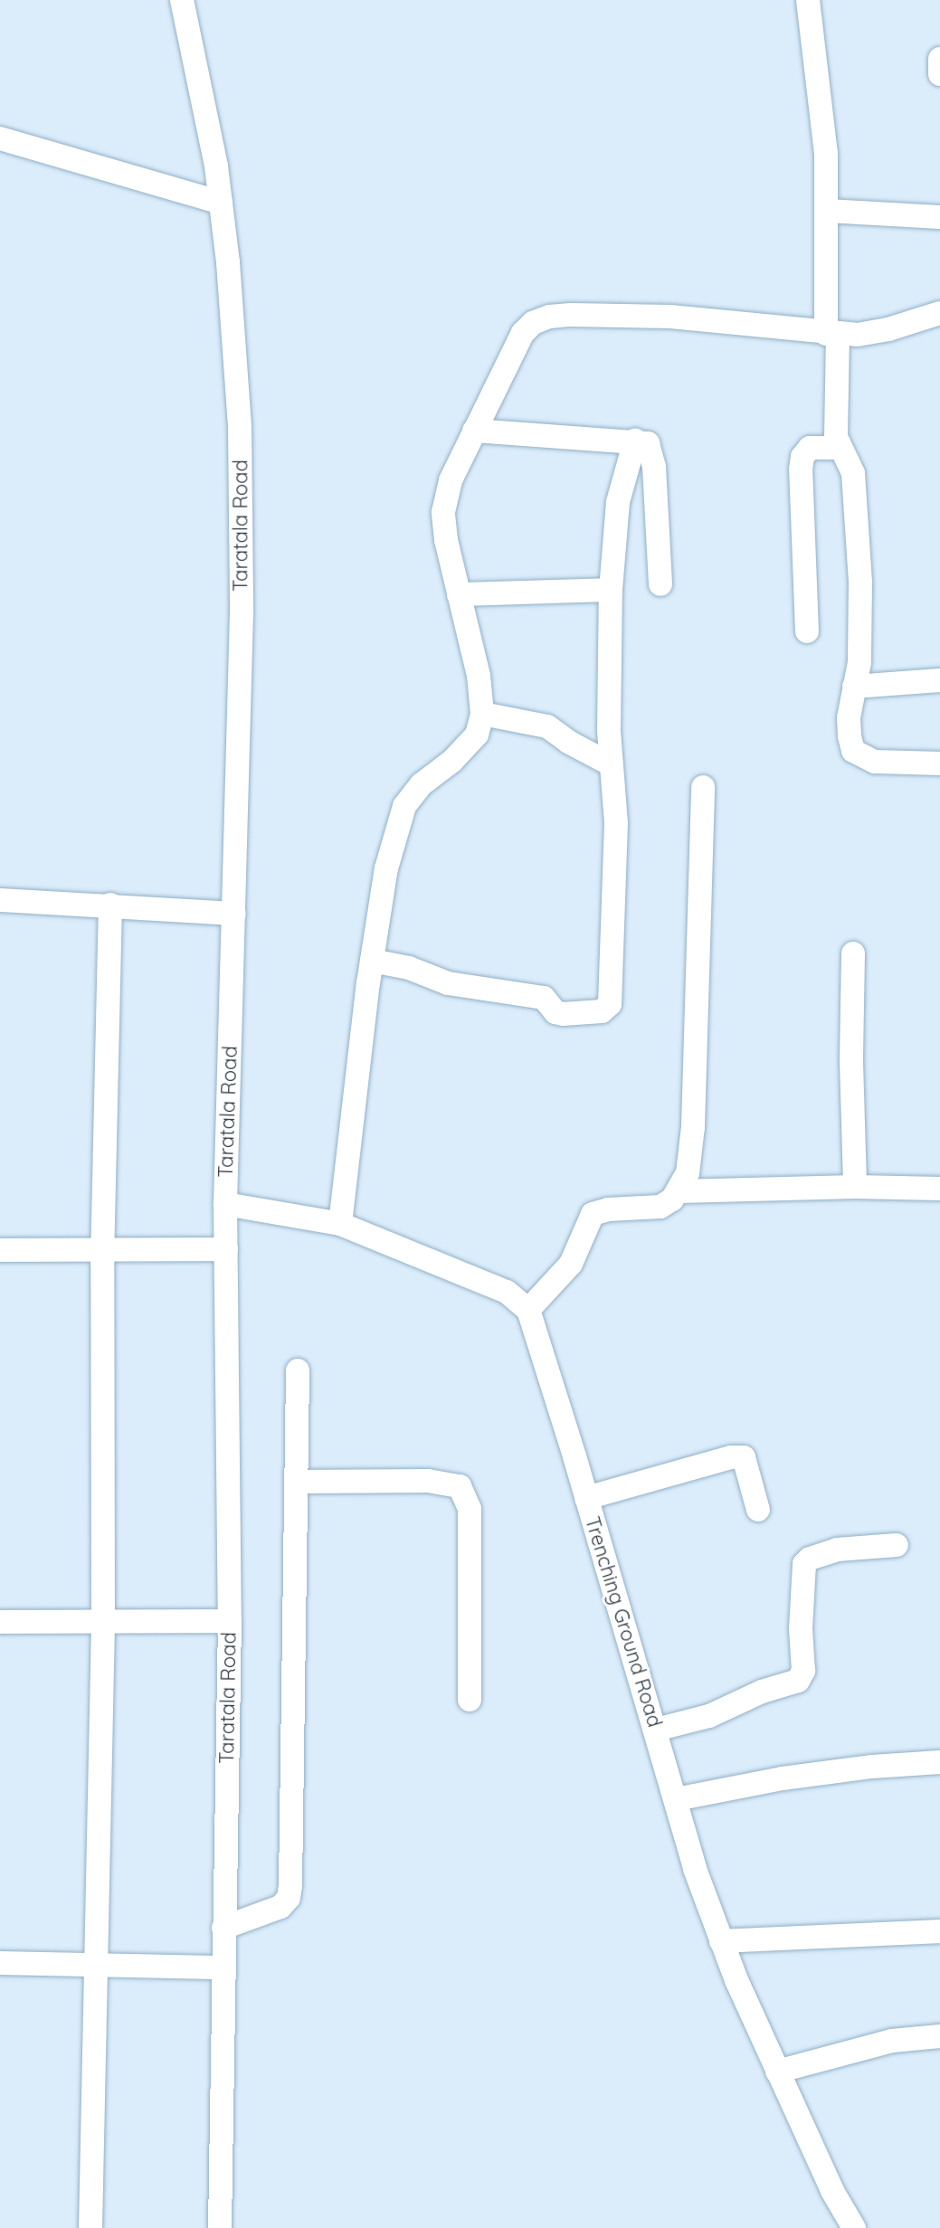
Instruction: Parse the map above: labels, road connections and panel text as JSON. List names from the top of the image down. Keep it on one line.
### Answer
{"streets":{"street":["Taratala Road","Trenching Ground Road"]}}
